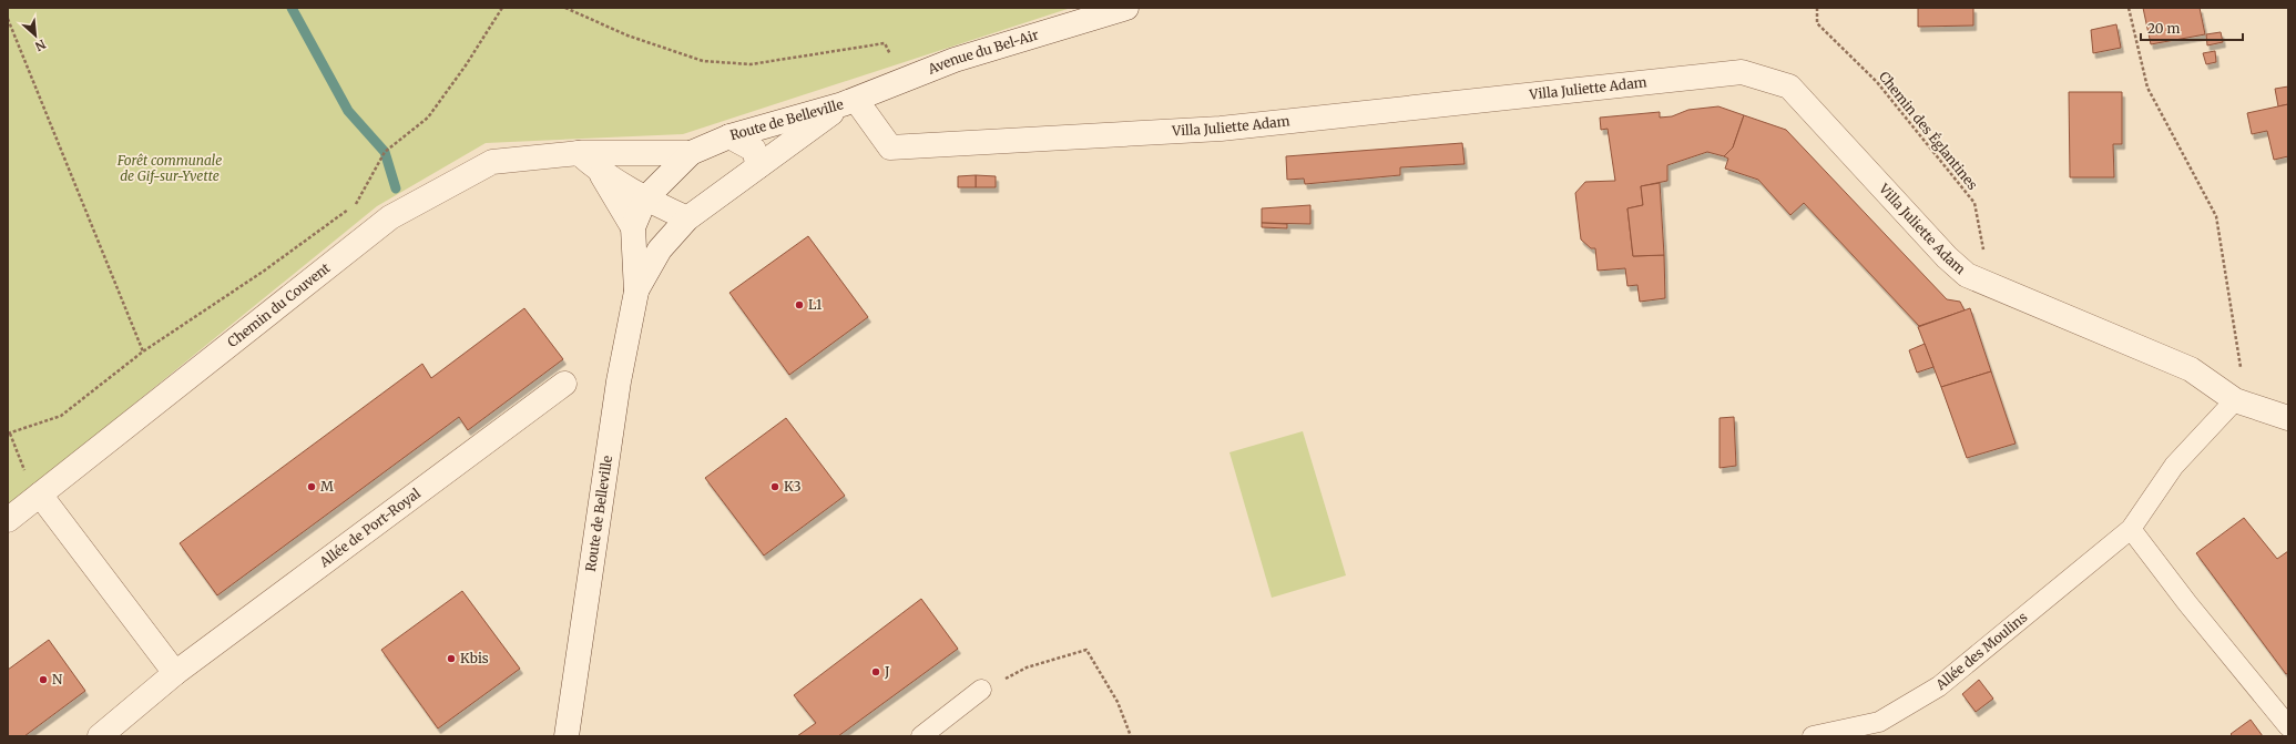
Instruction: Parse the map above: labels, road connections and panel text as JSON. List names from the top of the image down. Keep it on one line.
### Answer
{"streets":{"street":["Avenue du Bel-Air","Villa Juliette Adam","Route de Belleville","Chemin du Couvent","Allée de Port-Royal"],"lane":["Allée des Moulins"],"path":["Chemin des Églantines"]},"crossings":[["Avenue du Bel-Air","Villa Juliette Adam"],["Avenue du Bel-Air","Route de Belleville"],["Villa Juliette Adam","Route de Belleville"],["Villa Juliette Adam","Chemin des Églantines"],["Villa Juliette Adam","Allée des Moulins"],["Route de Belleville","Chemin du Couvent"]],"parks":["Forêt communale de Gif-sur-Yvette"],"places":["L1","M","K3","Kbis","J","N"],"scale_bar":"20 m","north":"bottom right"}
